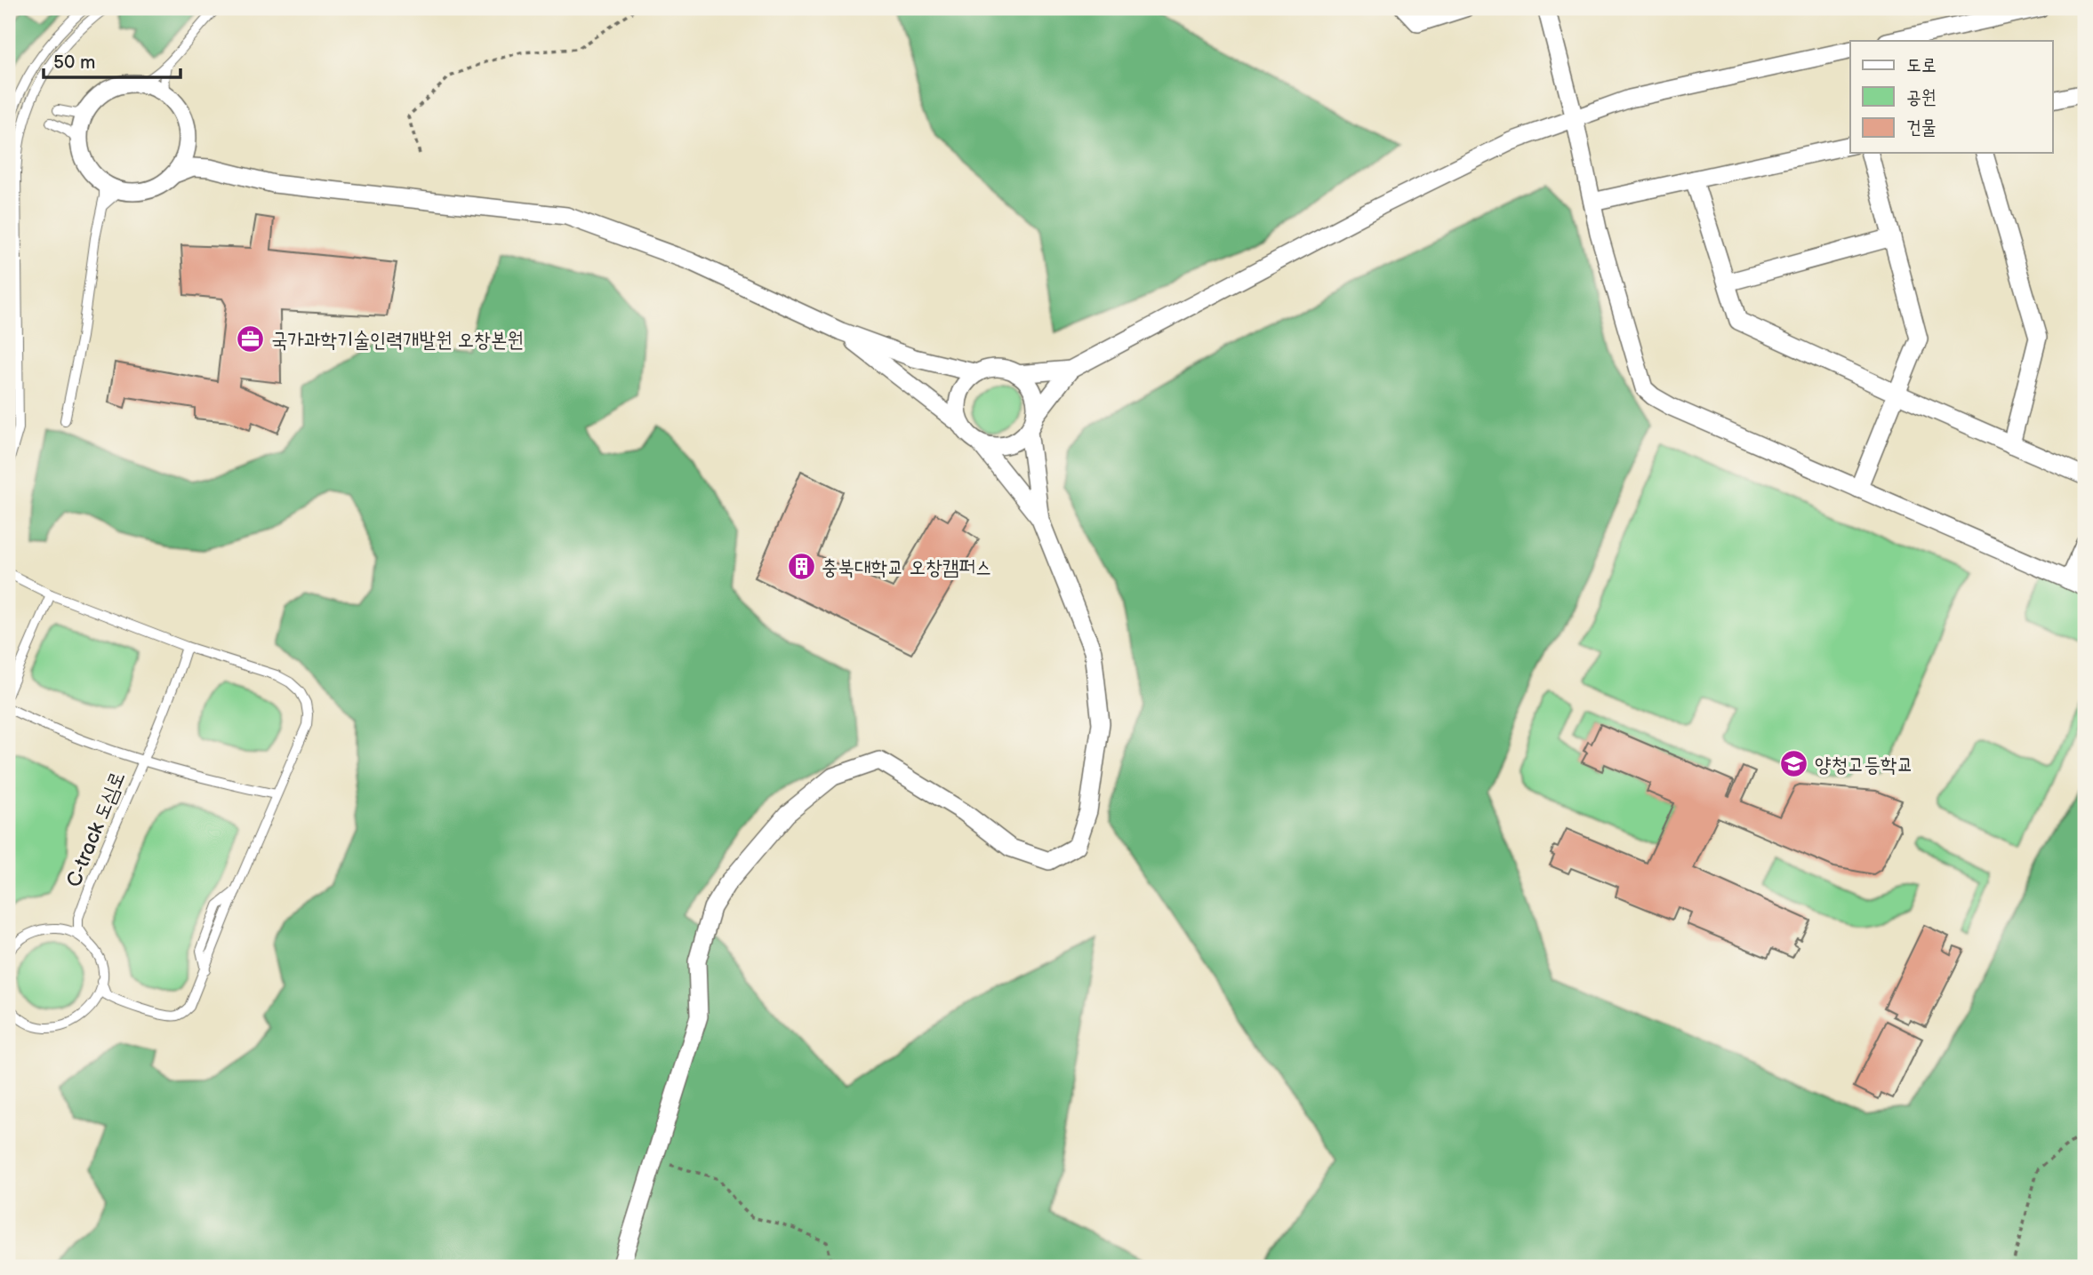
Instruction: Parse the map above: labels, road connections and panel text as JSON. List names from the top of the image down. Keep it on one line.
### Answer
{"streets":{"lane":["C-track 도심로"]},"places":{"office":["국가과학기술인력개발원 오창본원"],"building":["충북대학교 오창캠퍼스"],"school or university":["양청고등학교"]},"legend":["도로","공원","건물"],"scale_bar":"50 m"}
